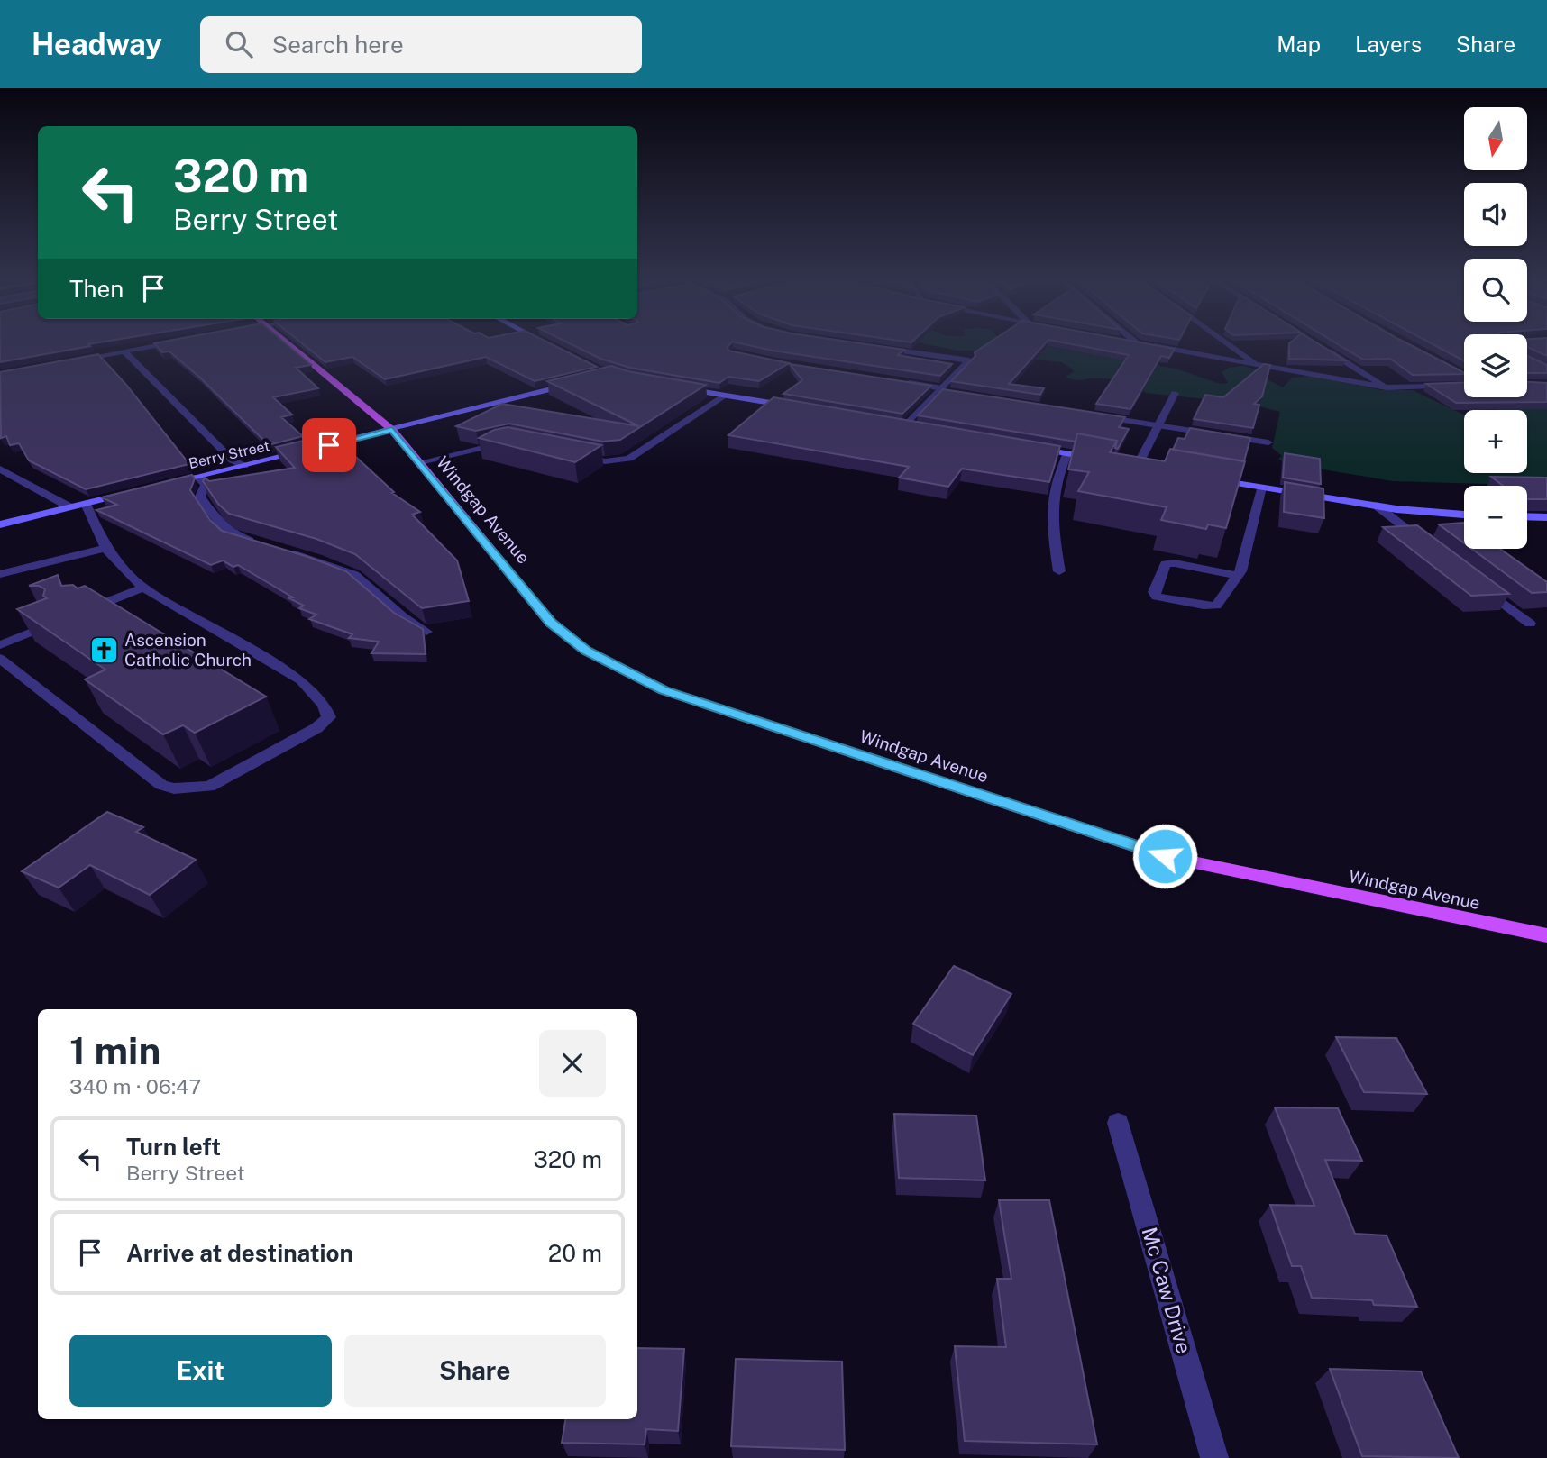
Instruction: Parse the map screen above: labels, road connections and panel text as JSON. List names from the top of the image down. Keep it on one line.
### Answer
{"streets":{"main road":["Windgap Avenue"],"street":["Berry Street","Mc Caw Drive"]},"crossings":[["Berry Street","Windgap Avenue"]],"places":{"church":["Ascension Catholic Church"]},"north":"bottom","page":{"header":"Headway","search":"Search here","nav":["Map","Layers","Share"],"map_buttons":["+","−"],"turn":["320 m","Berry Street"],"then":"Then","heading":["1 min","340 m · 06:47"],"list":[{"name":"Turn left","note":"Berry Street","value":"320 m"},{"name":"Arrive at destination","value":"20 m"}],"buttons":["Exit","Share"]}}
